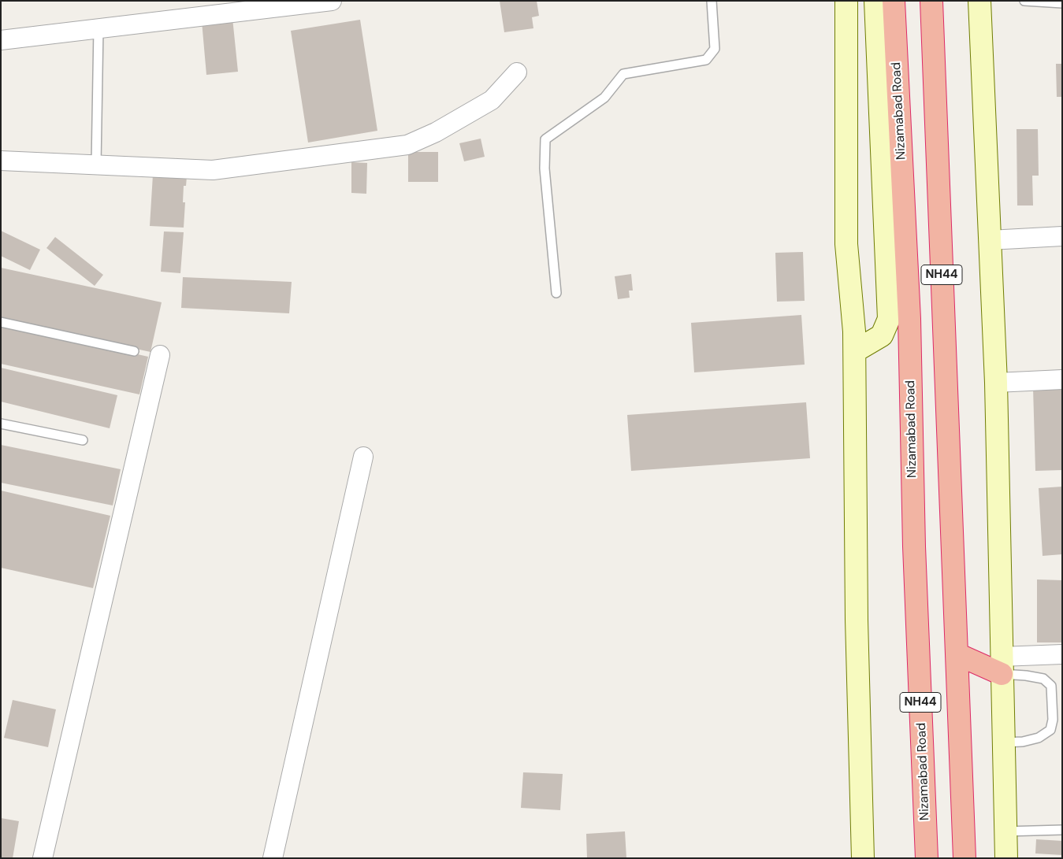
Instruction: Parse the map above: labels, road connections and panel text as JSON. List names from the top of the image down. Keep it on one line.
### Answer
{"streets":{"highway":["Nizamabad Road","NH44"]}}
